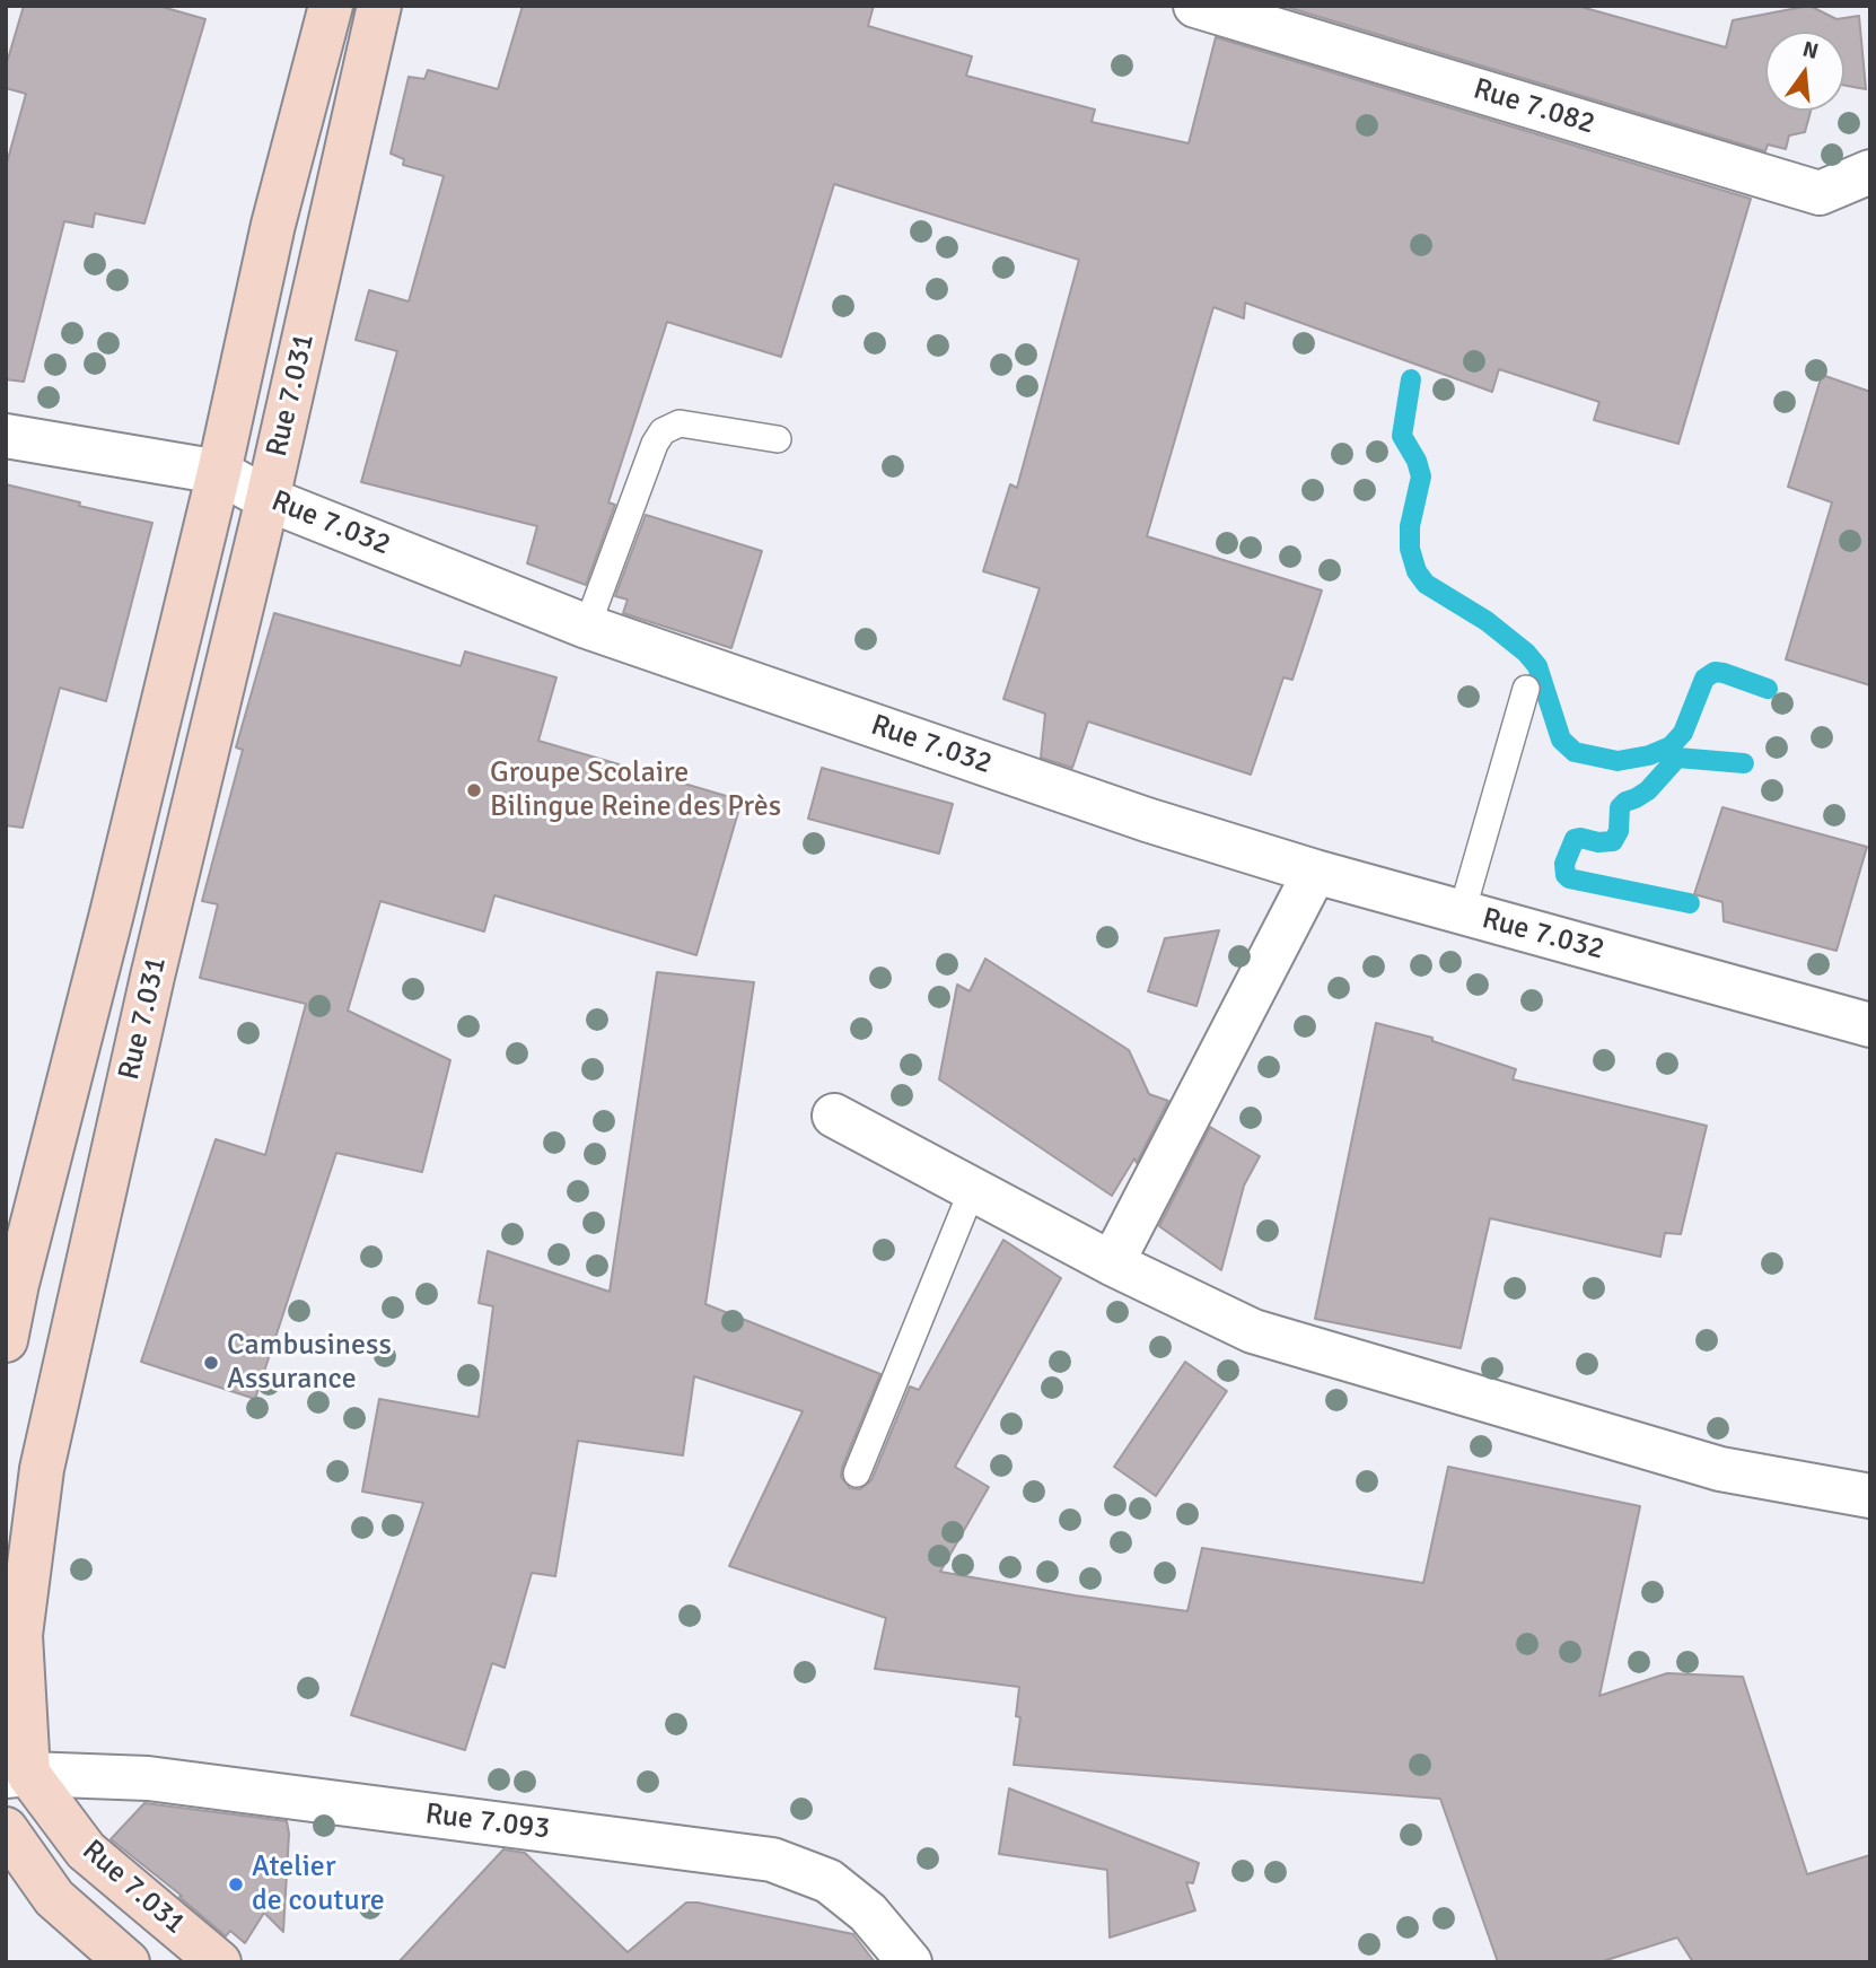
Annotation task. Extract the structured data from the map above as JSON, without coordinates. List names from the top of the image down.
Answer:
{
  "streets": {
    "main road": ["Rue 7.031"],
    "street": ["Rue 7.082", "Rue 7.032", "Rue 7.093"]
  },
  "crossings": [
    ["Rue 7.031", "Rue 7.032"],
    ["Rue 7.031", "Rue 7.093"]
  ],
  "places": ["Groupe Scolaire Bilingue Reine des Près", "Cambusiness Assurance", "Atelier de couture"],
  "north": "top"
}
